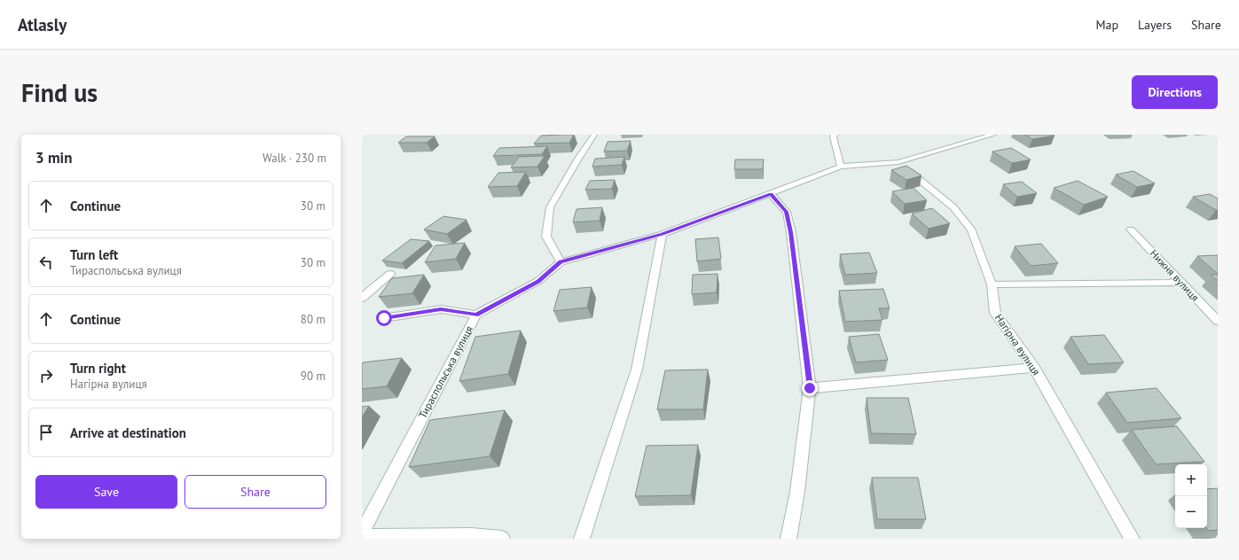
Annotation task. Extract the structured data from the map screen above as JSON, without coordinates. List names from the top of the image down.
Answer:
{
  "streets": {
    "street": ["Нижня вулиця", "Нагірна вулиця", "Тираспольська вулиця"]
  },
  "page": {
    "header": "Atlasly",
    "nav": ["Map", "Layers", "Share"],
    "buttons": [
      "Directions",
      ["Save", "Share"]
    ],
    "title": "Find us",
    "heading": ["3 min", "Walk · 230 m"],
    "list": [
      ["Continue", "30 m"],
      ["Turn left", "Тираспольська вулиця", "30 m"],
      ["Continue", "80 m"],
      ["Turn right", "Нагірна вулиця", "90 m"],
      "Arrive at destination"
    ],
    "map_buttons": ["+", "−"]
  }
}
